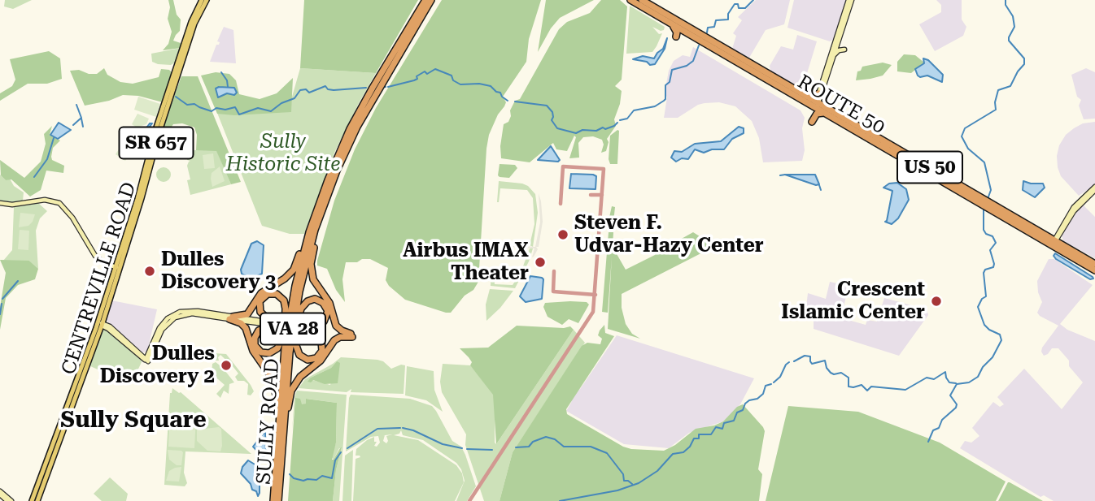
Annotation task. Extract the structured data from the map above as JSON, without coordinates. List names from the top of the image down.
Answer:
{
  "streets": {
    "highway": [
      "ROUTE 50",
      "US 50",
      "VA 28",
      "SULLY ROAD"
    ],
    "main road": ["SR 657", "CENTREVILLE ROAD"]
  },
  "districts": ["Sully Square"],
  "parks": ["Sully Historic Site"],
  "places": [
    "Steven F. Udvar-Hazy Center",
    "Airbus IMAX Theater",
    "Dulles Discovery 3",
    "Crescent Islamic Center",
    "Dulles Discovery 2"
  ]
}
